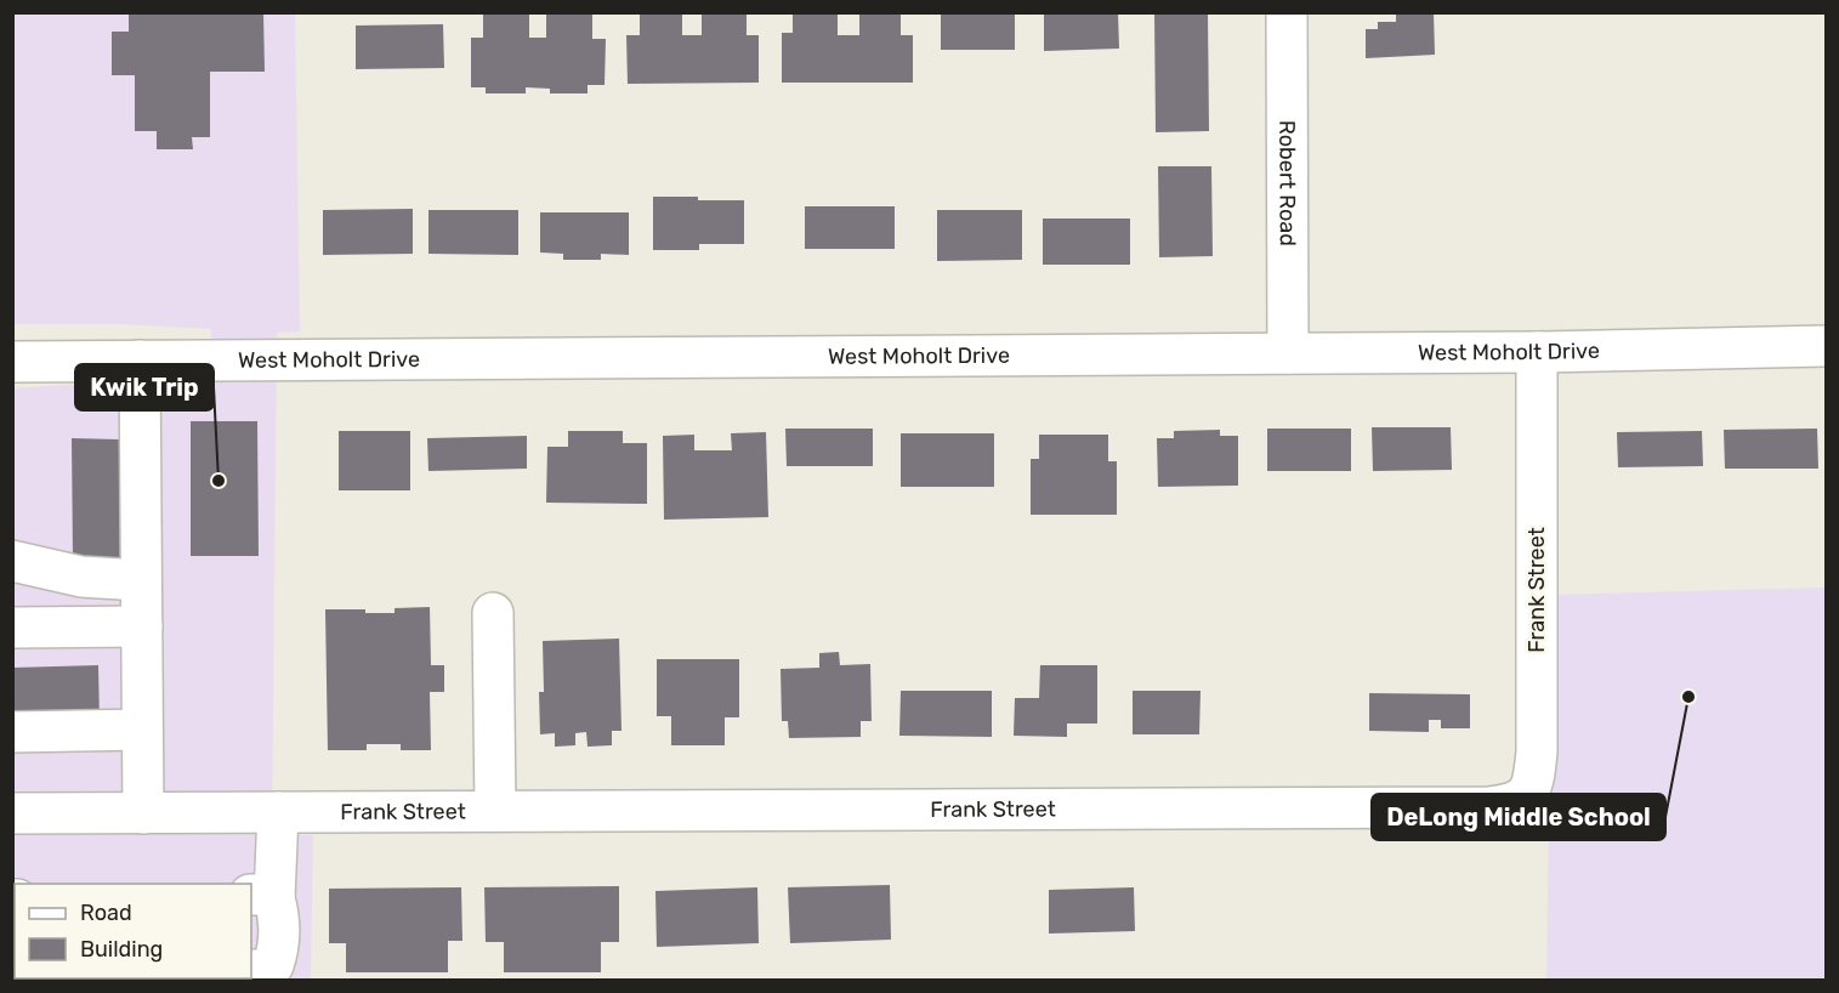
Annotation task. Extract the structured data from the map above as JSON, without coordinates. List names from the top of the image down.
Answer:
{
  "streets": {
    "street": ["Robert Road", "West Moholt Drive", "Frank Street"]
  },
  "crossings": [
    ["Robert Road", "West Moholt Drive"],
    ["West Moholt Drive", "Frank Street"]
  ],
  "places": ["Kwik Trip", "DeLong Middle School"],
  "legend": ["Road", "Building"]
}
